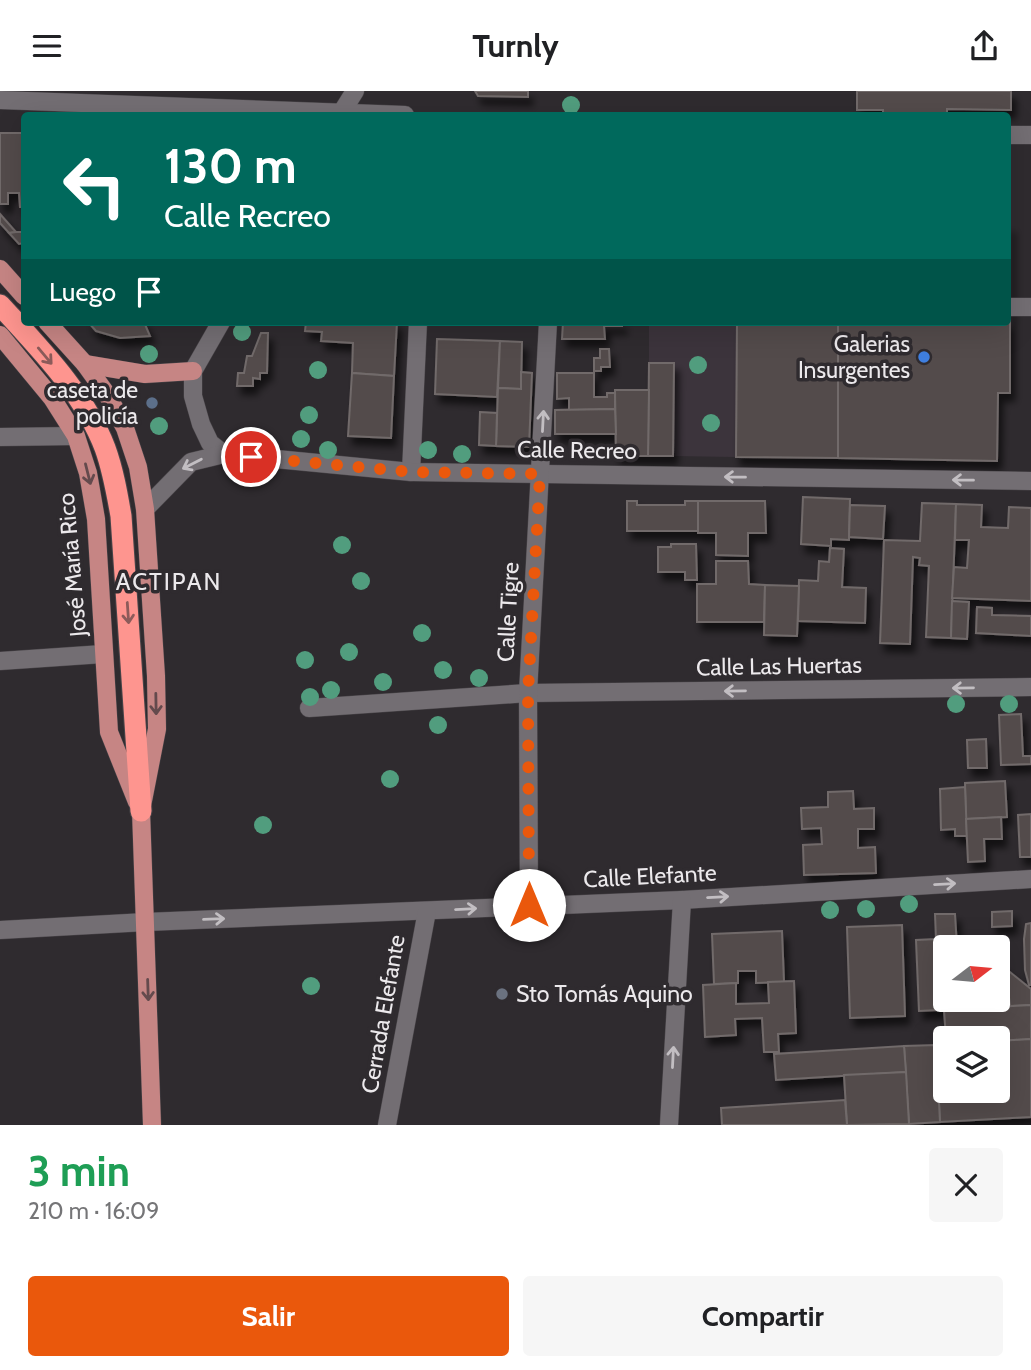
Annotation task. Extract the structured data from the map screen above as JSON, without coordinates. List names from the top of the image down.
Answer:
{
  "streets": {
    "main road": ["José María Rico"],
    "street": [
      "Calle Recreo",
      "Calle Tigre",
      "Calle Las Huertas",
      "Calle Elefante",
      "Cerrada Elefante"
    ]
  },
  "crossings": [
    ["Calle Recreo", "José María Rico"],
    ["Calle Recreo", "Calle Tigre"],
    ["José María Rico", "Calle Elefante"],
    ["Calle Tigre", "Calle Las Huertas"],
    ["Calle Tigre", "Calle Elefante"],
    ["Calle Elefante", "Cerrada Elefante"]
  ],
  "one_way": ["Calle Recreo", "Calle Las Huertas", "Calle Elefante"],
  "districts": ["ACTIPAN"],
  "places": ["Galerias Insurgentes", "caseta de policía", "Sto Tomás Aquino"],
  "north": "right",
  "page": {
    "header": "Turnly",
    "turn": ["130 m", "Calle Recreo"],
    "then": "Luego",
    "heading": ["3 min", "210 m · 16:09"],
    "buttons": ["Salir", "Compartir"]
  }
}
